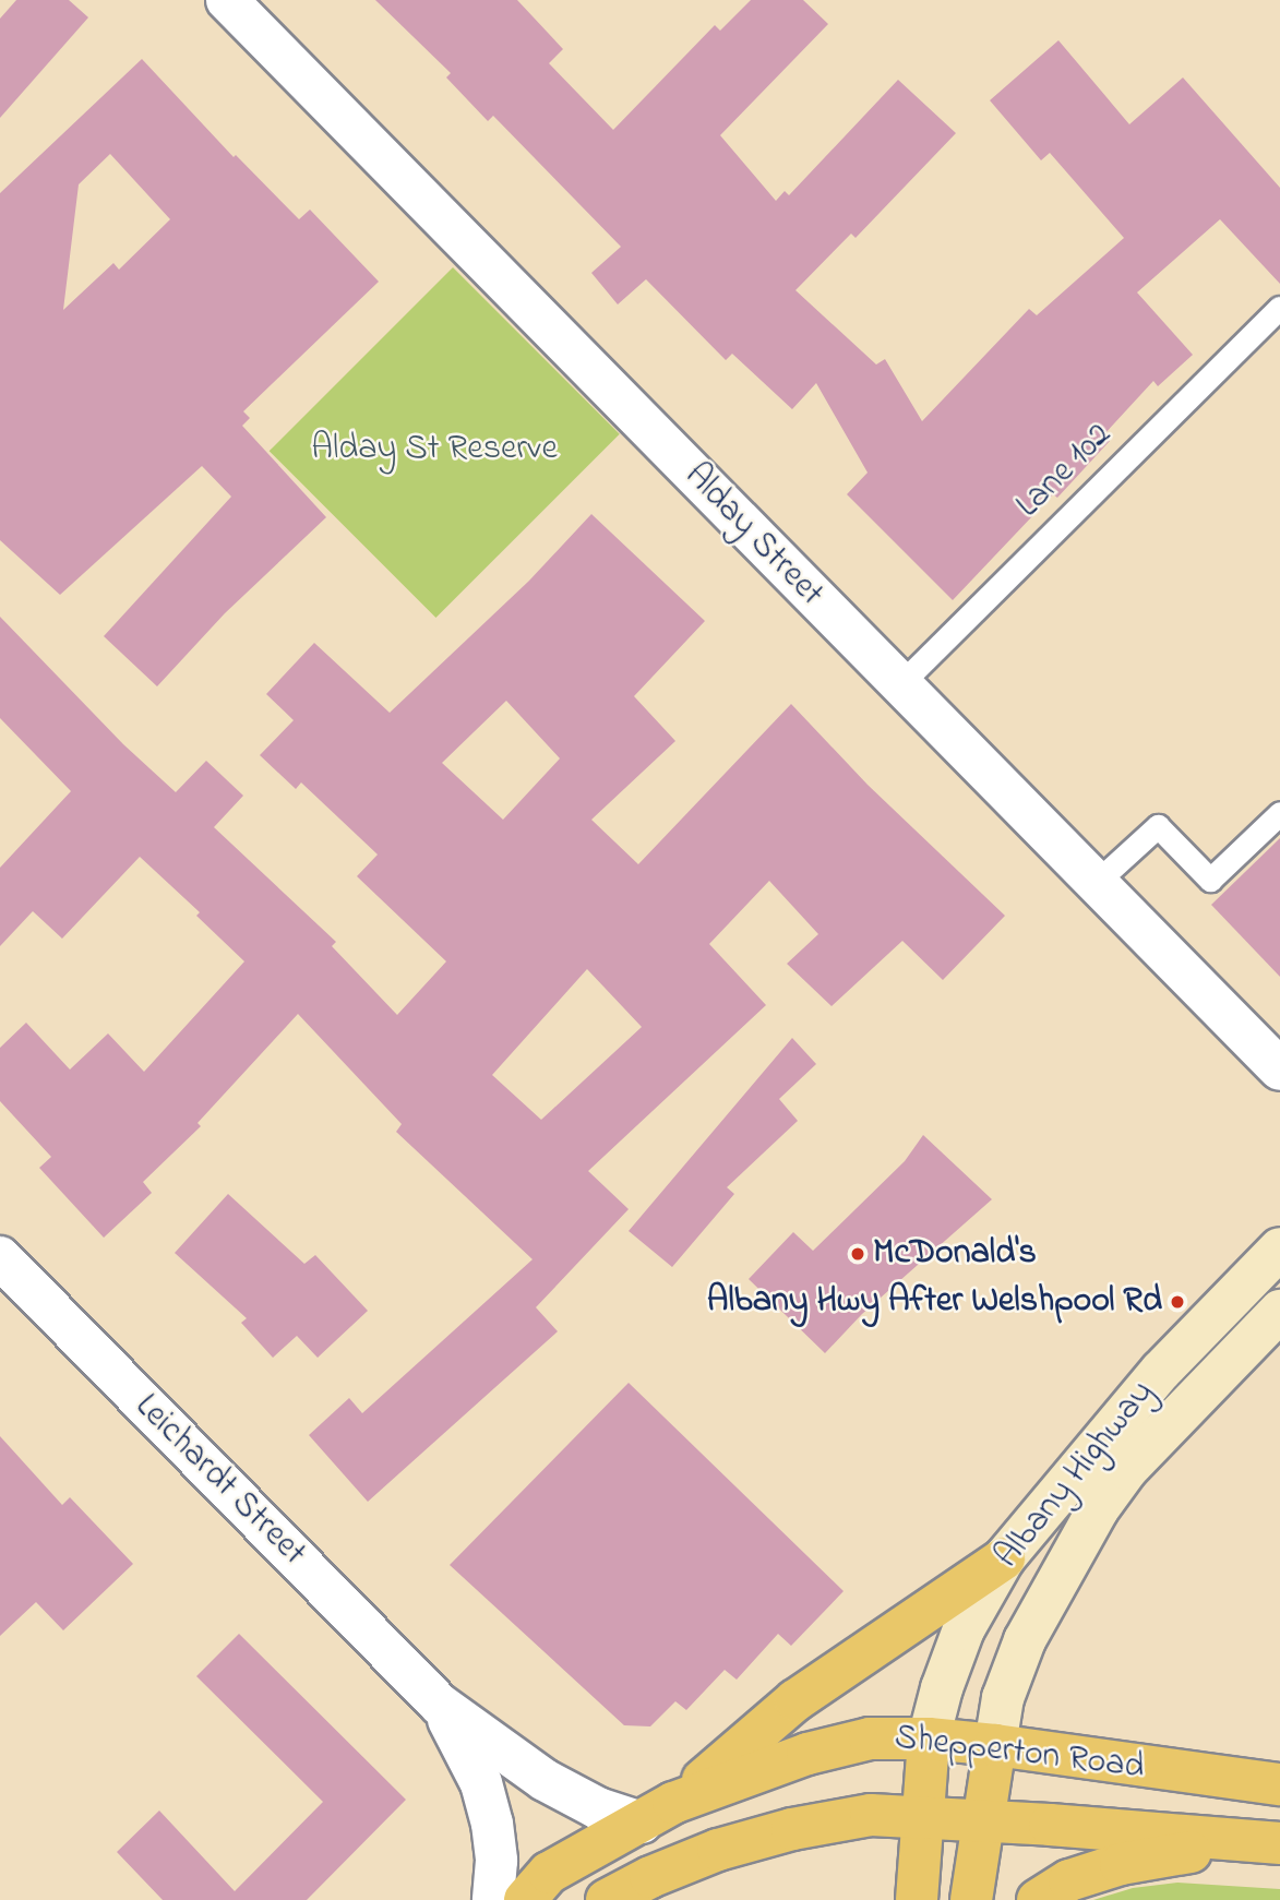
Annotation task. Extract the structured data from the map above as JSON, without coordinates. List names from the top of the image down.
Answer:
{
  "streets": {
    "main road": ["Albany Highway", "Shepperton Road"],
    "street": ["Alday Street", "Leichardt Street"],
    "lane": ["Lane 102"]
  },
  "crossings": [
    ["Lane 102", "Alday Street"],
    ["Albany Highway", "Shepperton Road"],
    ["Leichardt Street", "Shepperton Road"]
  ],
  "parks": ["Alday St Reserve"],
  "places": ["McDonald's", "Albany Hwy After Welshpool Rd"]
}
